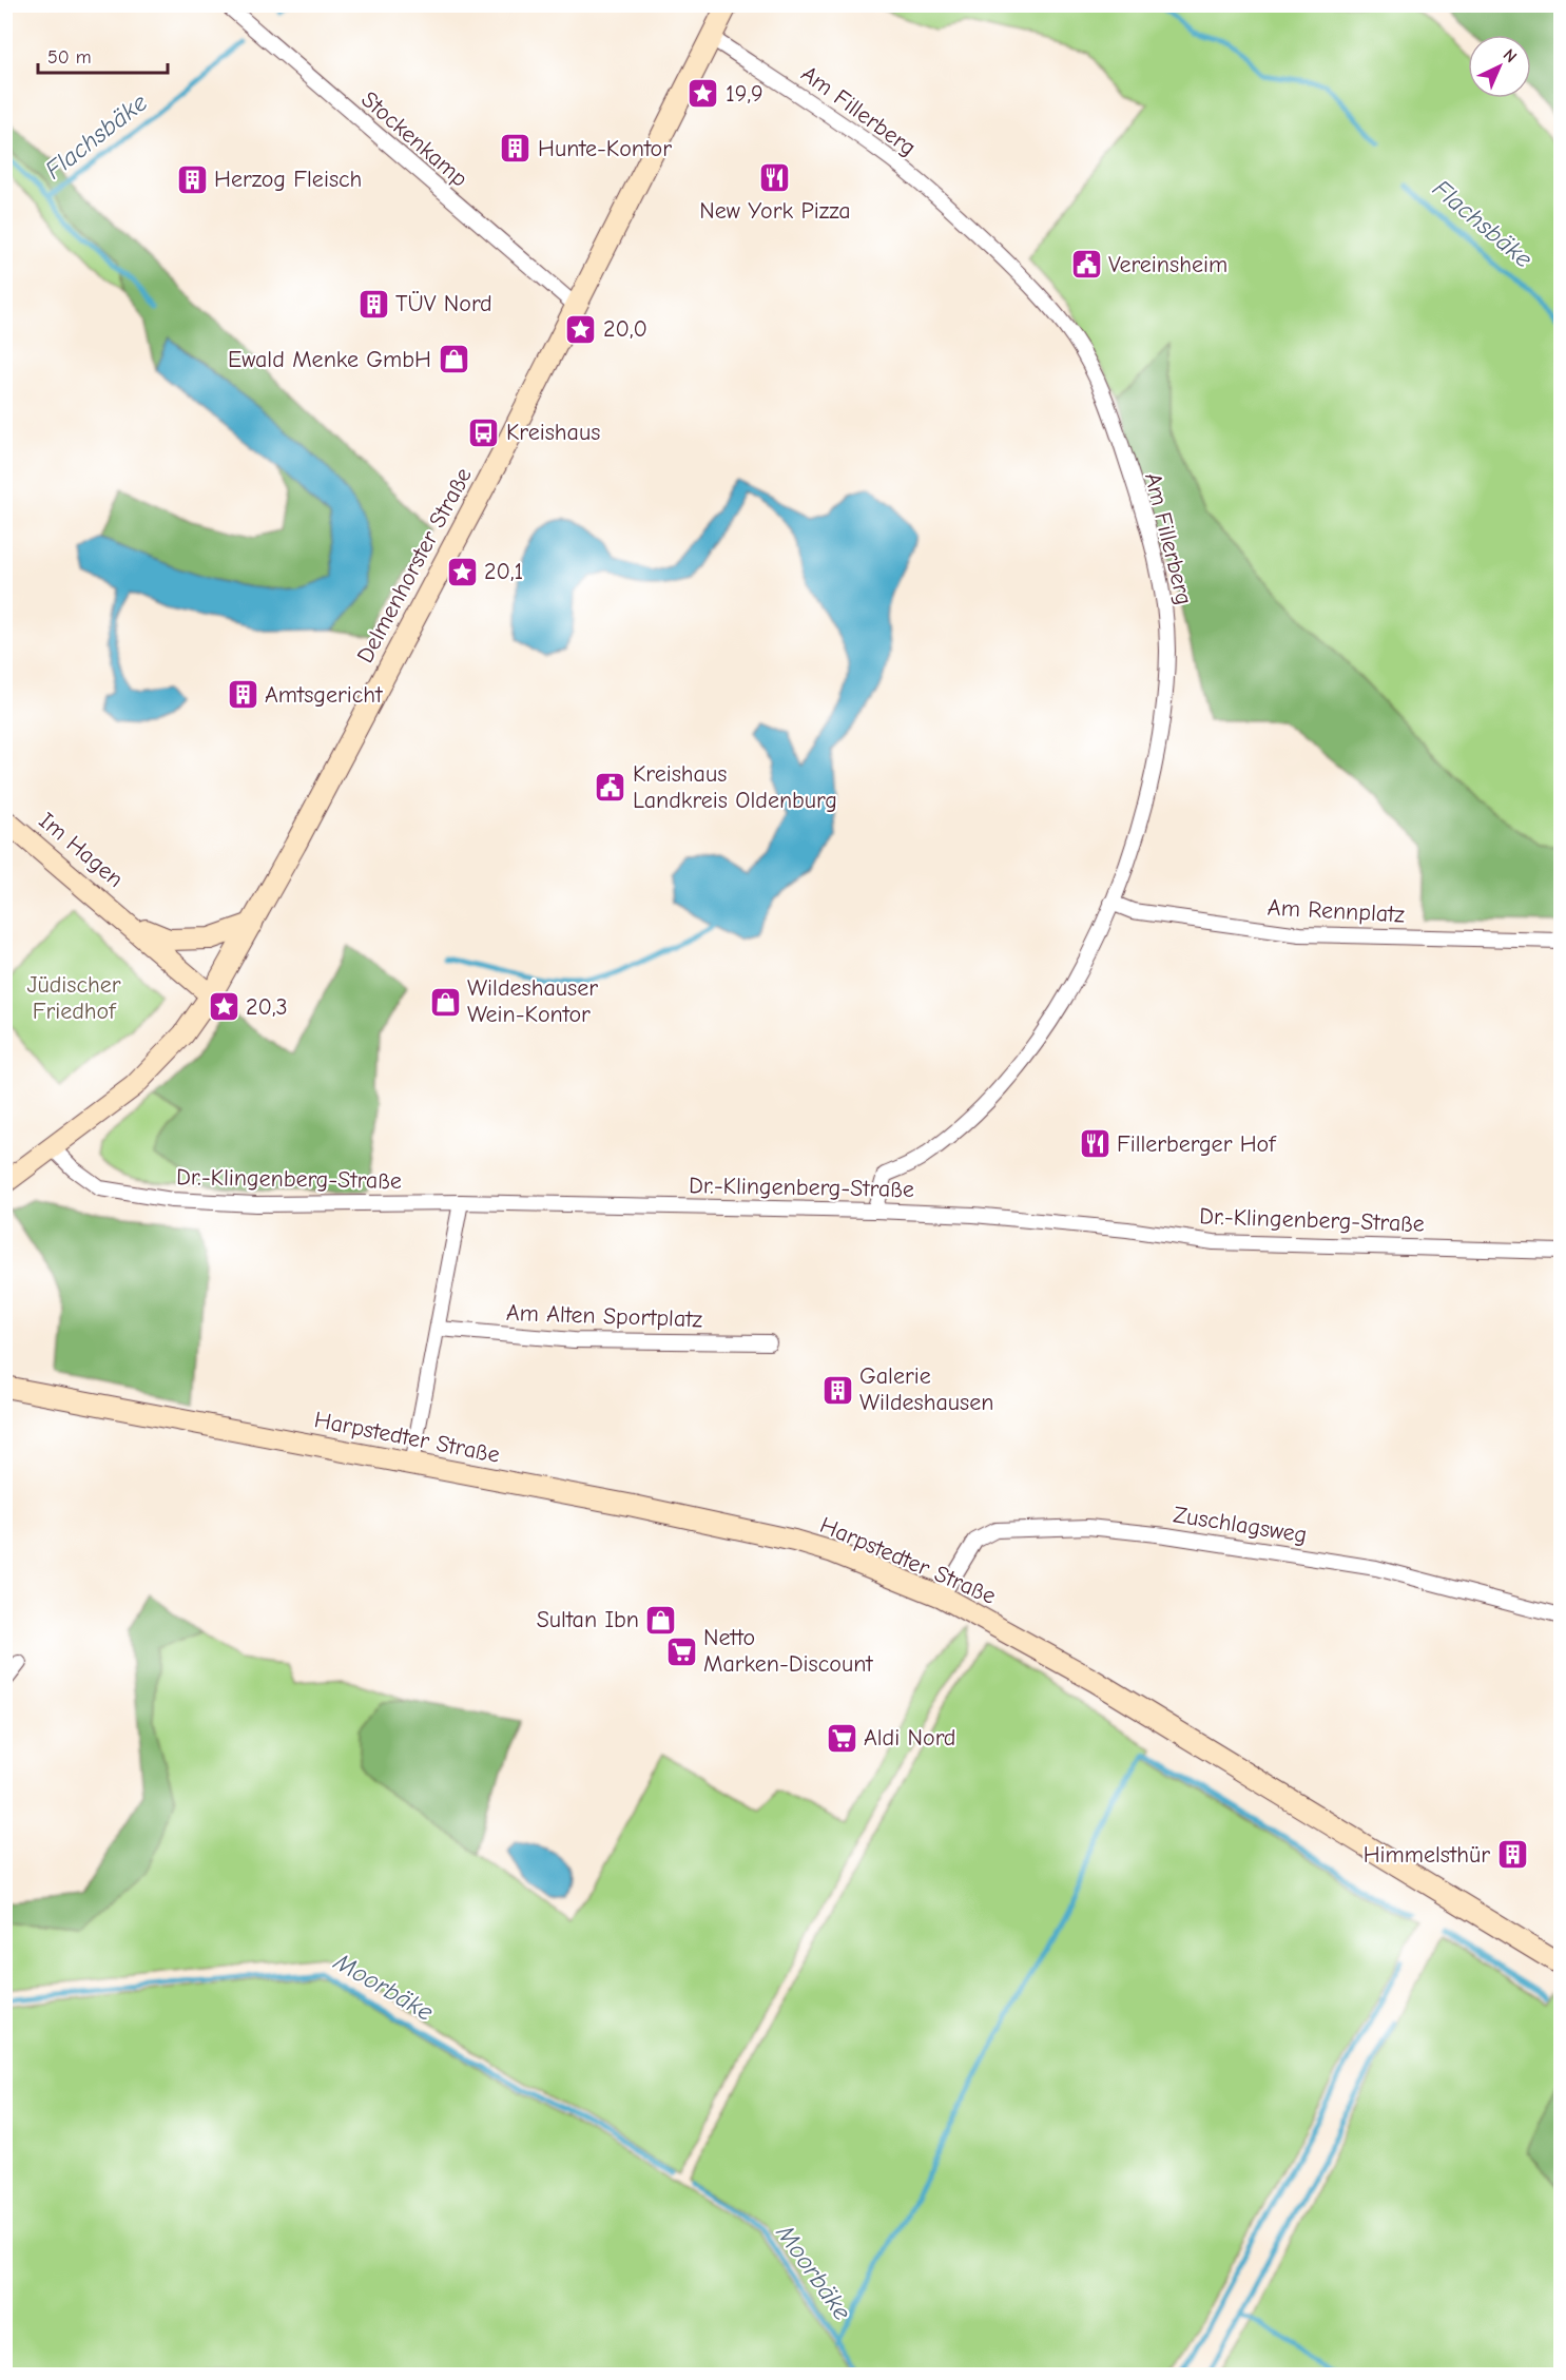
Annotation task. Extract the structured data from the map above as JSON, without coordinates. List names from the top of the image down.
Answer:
{
  "streets": {
    "main road": ["Delmenhorster Straße", "Im Hagen", "Harpstedter Straße"],
    "street": [
      "Am Fillerberg",
      "Stockenkamp",
      "Am Rennplatz",
      "Dr.-Klingenberg-Straße",
      "Am Alten Sportplatz",
      "Zuschlagsweg"
    ]
  },
  "crossings": [
    ["Am Fillerberg", "Delmenhorster Straße"],
    ["Am Fillerberg", "Am Rennplatz"],
    ["Am Fillerberg", "Dr.-Klingenberg-Straße"],
    ["Stockenkamp", "Delmenhorster Straße"],
    ["Delmenhorster Straße", "Im Hagen"],
    ["Delmenhorster Straße", "Dr.-Klingenberg-Straße"],
    ["Harpstedter Straße", "Zuschlagsweg"]
  ],
  "water": ["Flachsbäke", "Moorbäke"],
  "parks": ["Jüdischer Friedhof"],
  "places": {
    "place": [
      "19,9",
      "20,0",
      "20,1",
      "20,3"
    ],
    "building": [
      "Hunte-Kontor",
      "Herzog Fleisch",
      "TÜV Nord",
      "Amtsgericht",
      "Galerie Wildeshausen",
      "Himmelsthür"
    ],
    "restaurant": ["New York Pizza", "Fillerberger Hof"],
    "public building": ["Vereinsheim", "Kreishaus Landkreis Oldenburg"],
    "shop": ["Ewald Menke GmbH", "Wildeshauser Wein-Kontor", "Sultan Ibn"],
    "bus stop": ["Kreishaus"],
    "supermarket": ["Netto Marken-Discount", "Aldi Nord"]
  },
  "scale_bar": "50 m",
  "north": "top right"
}
